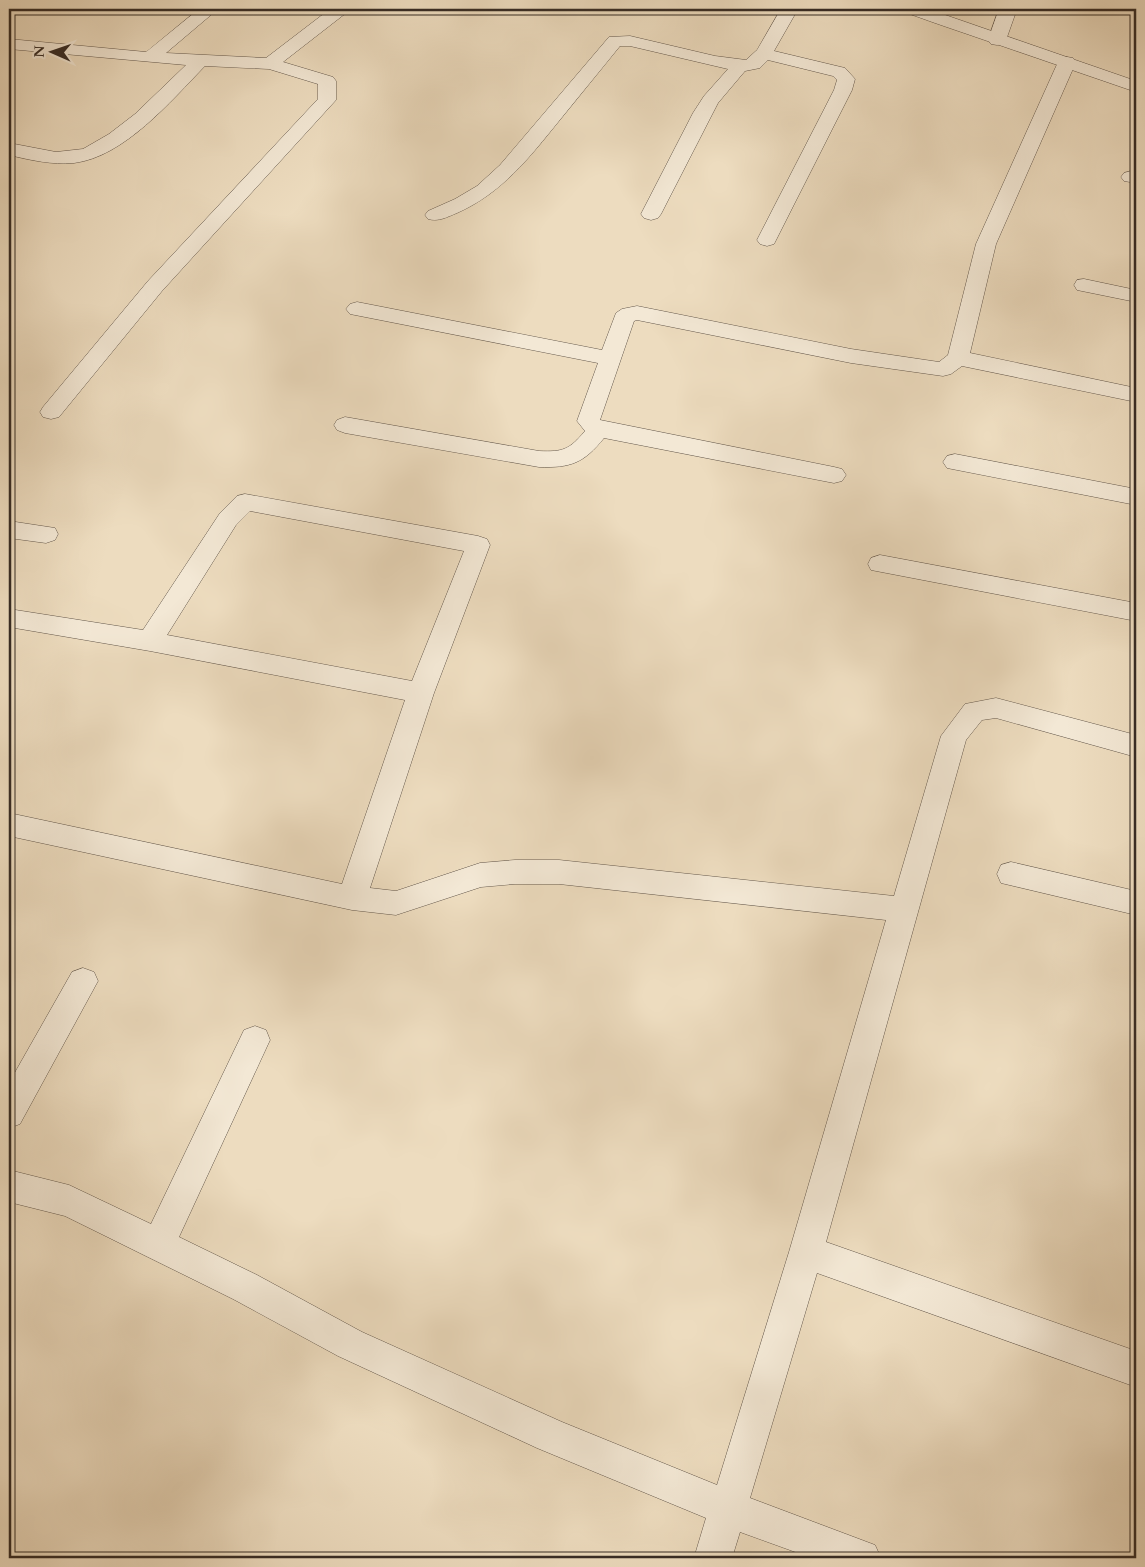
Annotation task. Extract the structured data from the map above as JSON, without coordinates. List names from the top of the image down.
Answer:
{
  "north": "left"
}
